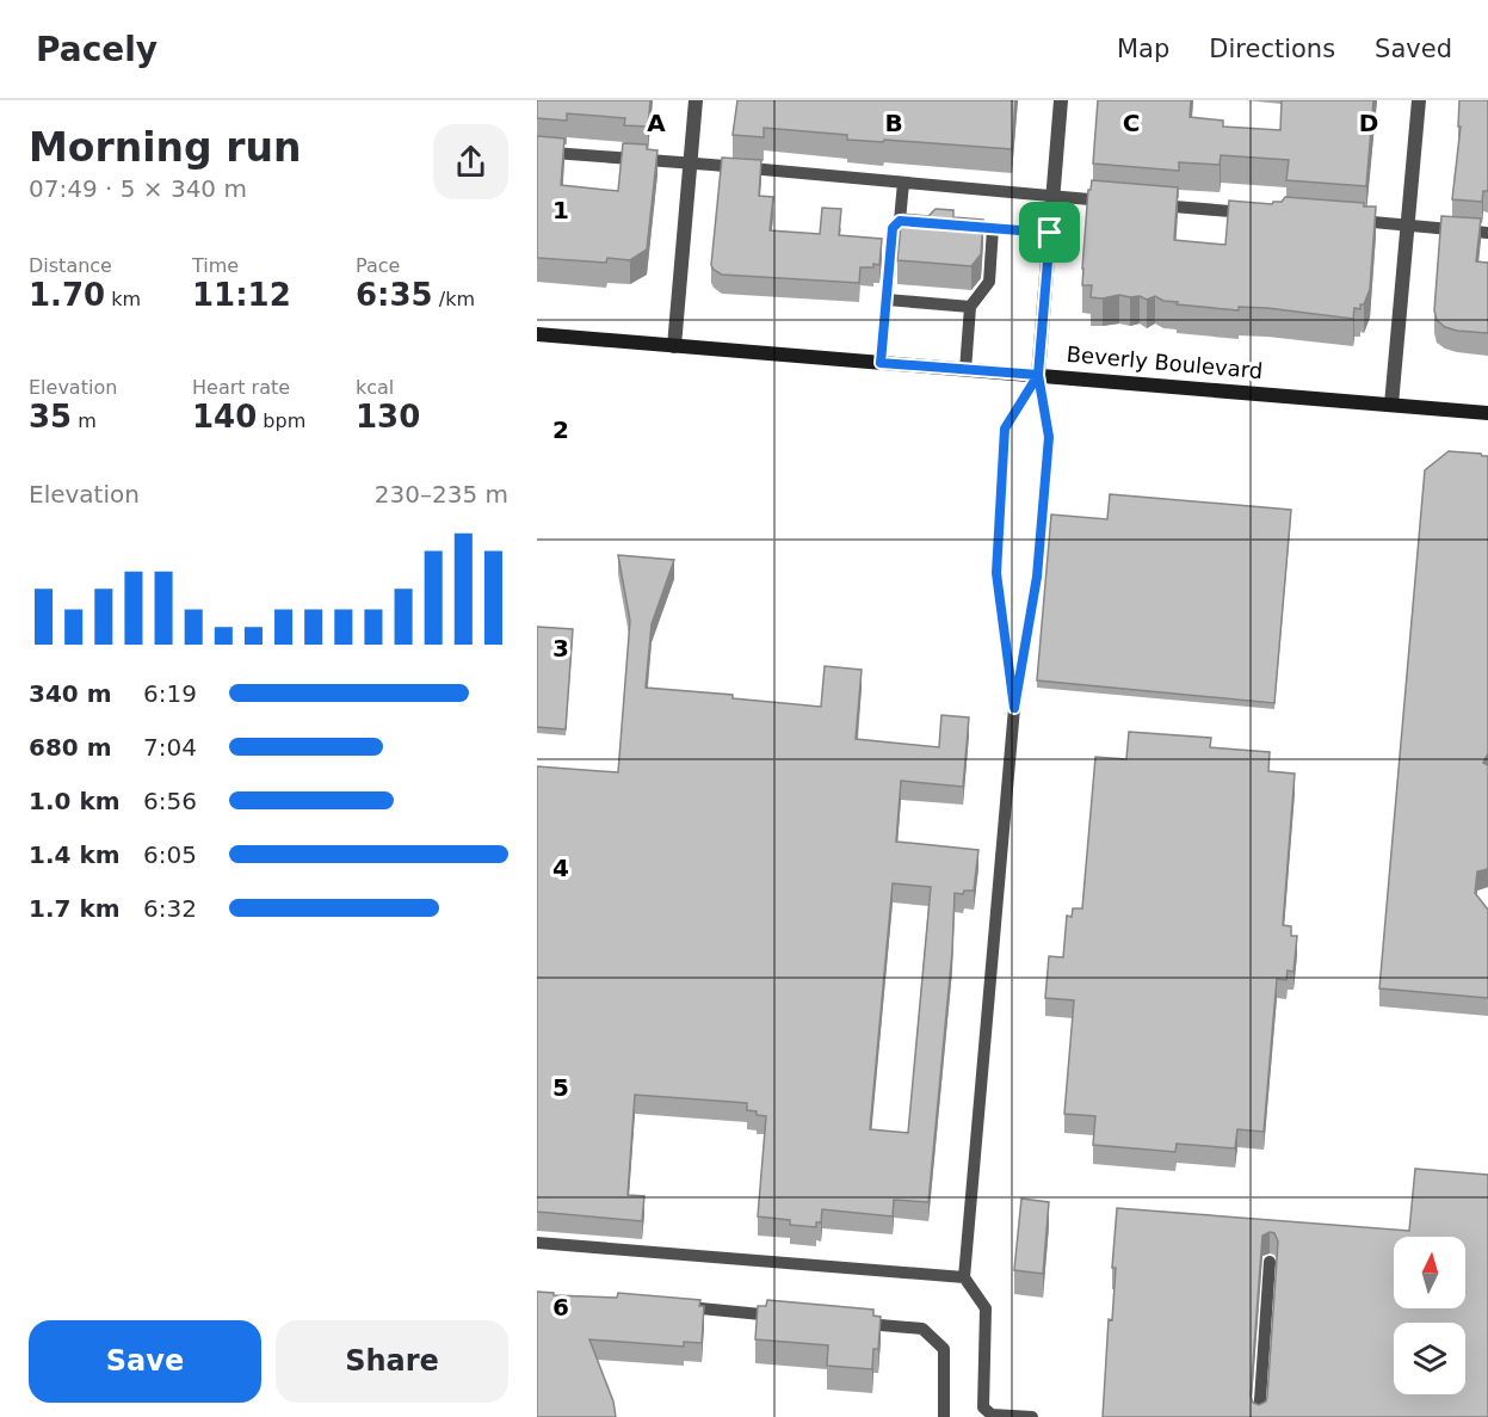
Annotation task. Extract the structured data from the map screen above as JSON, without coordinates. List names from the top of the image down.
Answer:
{
  "streets": {
    "main road": ["Beverly Boulevard"]
  },
  "north": "top",
  "page": {
    "header": "Pacely",
    "nav": ["Map", "Directions", "Saved"],
    "heading": ["Morning run", "07:49 · 5 × 340 m"],
    "stats": [
      ["Distance", "1.70 km"],
      ["Time", "11:12"],
      ["Pace", "6:35 /km"],
      ["Elevation", "35 m"],
      ["Heart rate", "140 bpm"],
      ["kcal", "130"]
    ],
    "chart": ["Elevation", "230–235 m"],
    "list": [
      {
        "name": "340 m",
        "note": "6:19"
      },
      {
        "name": "680 m",
        "note": "7:04"
      },
      {
        "name": "1.0 km",
        "note": "6:56"
      },
      {
        "name": "1.4 km",
        "note": "6:05"
      },
      {
        "name": "1.7 km",
        "note": "6:32"
      }
    ],
    "buttons": ["Save", "Share"]
  },
  "grid": {
    "columns": [
      "A",
      "B",
      "C",
      "D"
    ],
    "rows": [
      "1",
      "2",
      "3",
      "4",
      "5",
      "6"
    ]
  }
}
